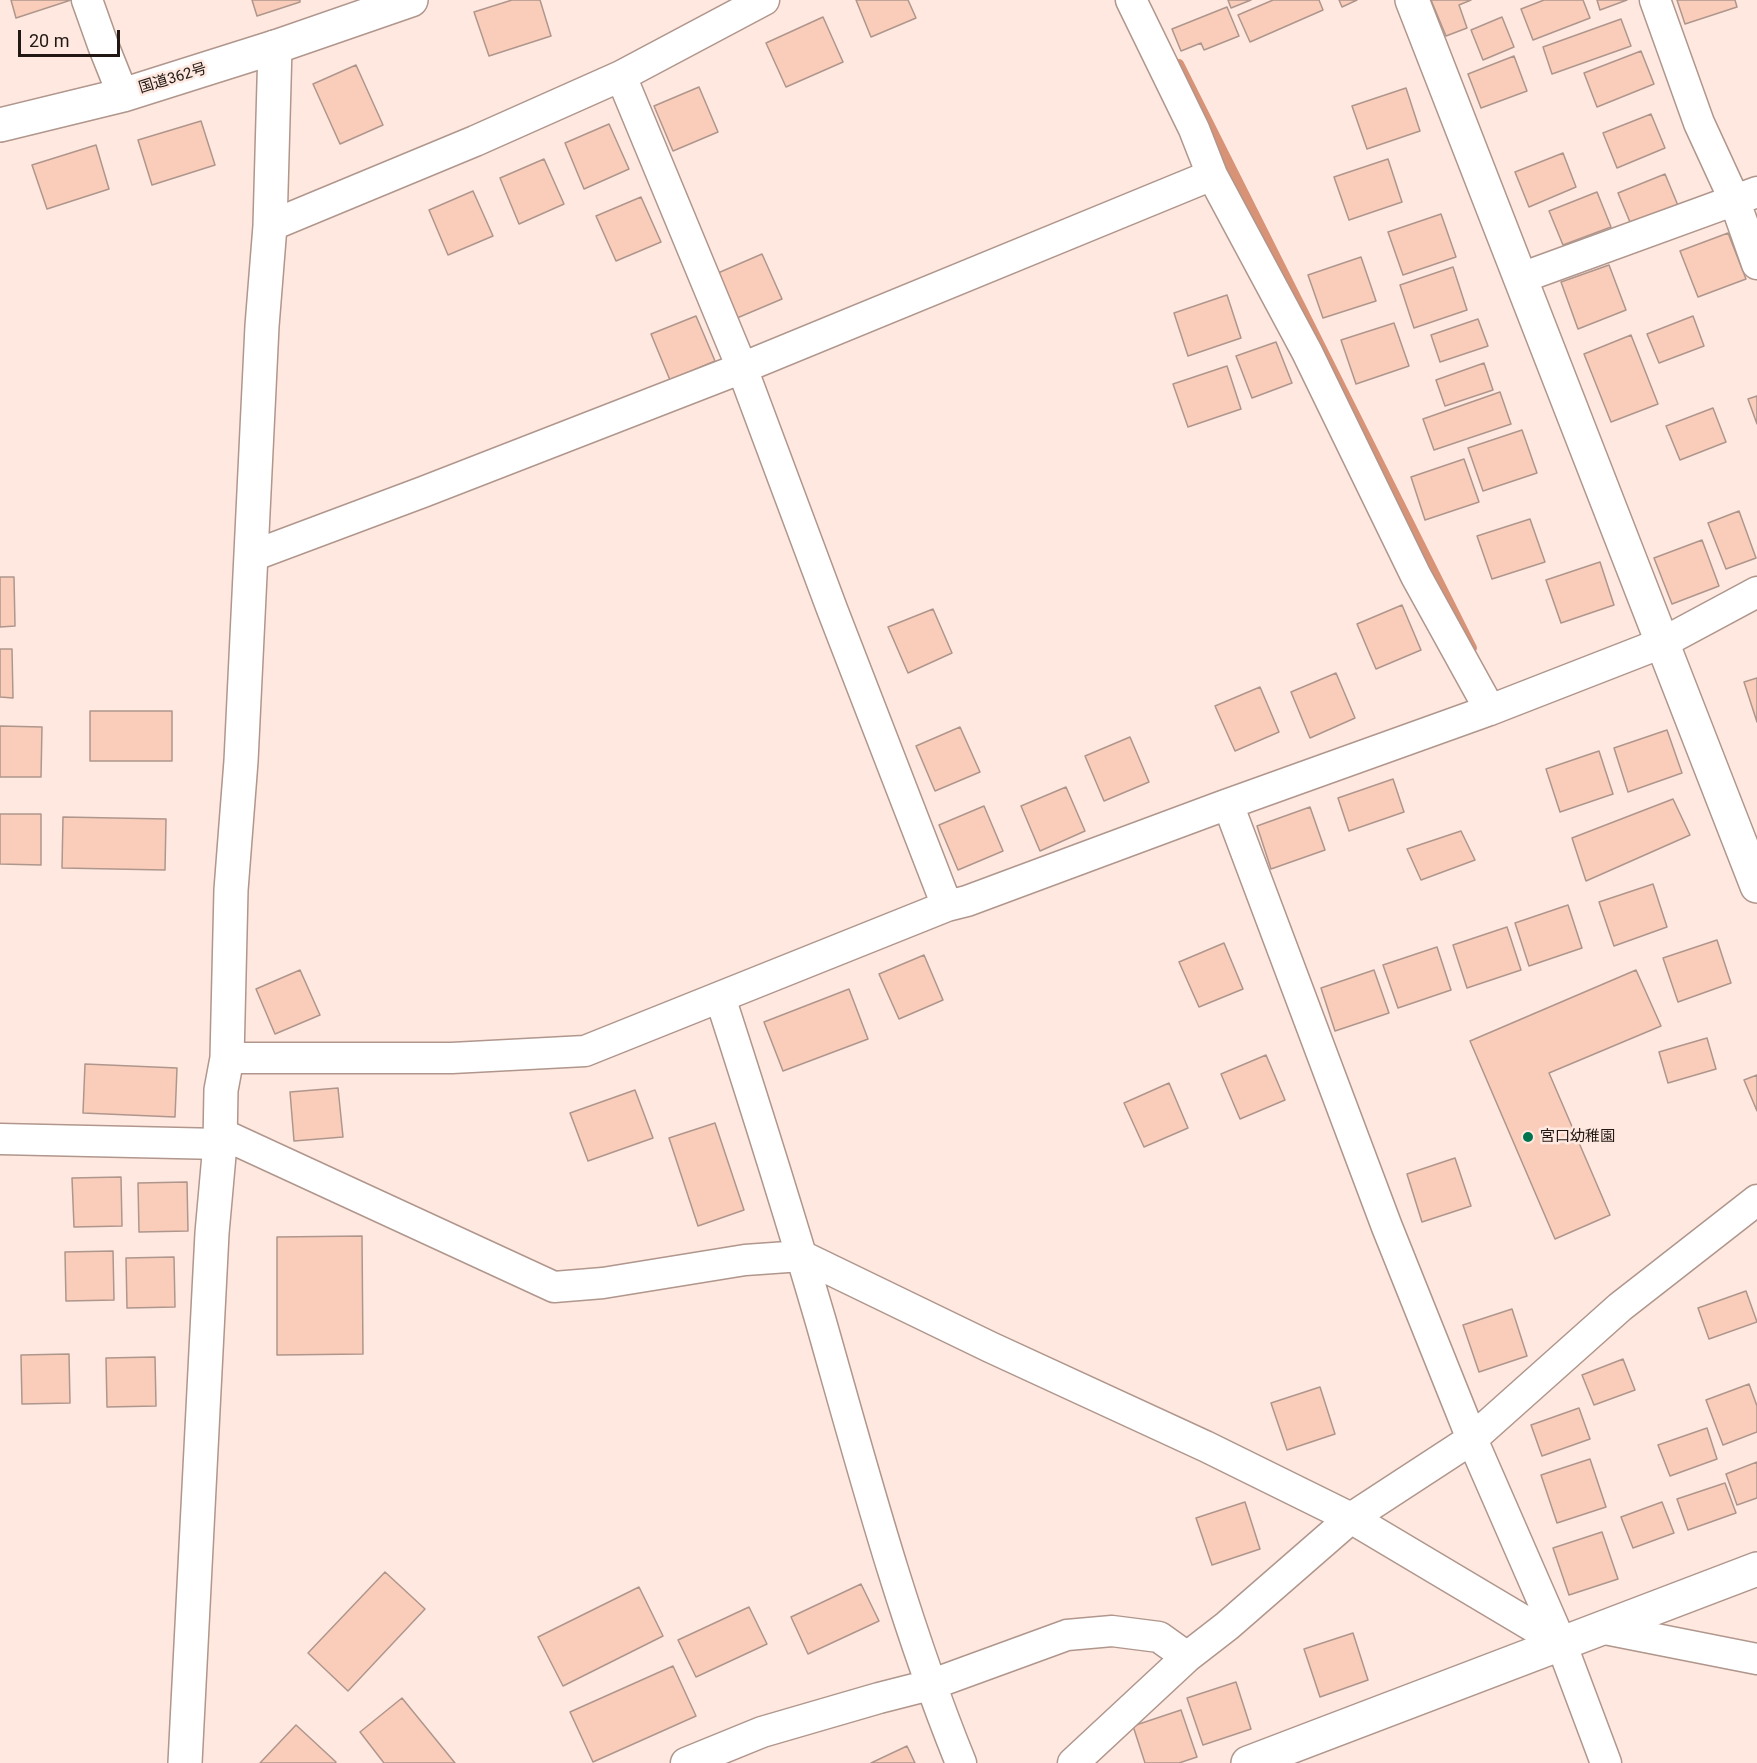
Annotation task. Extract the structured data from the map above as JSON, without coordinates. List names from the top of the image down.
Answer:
{
  "streets": {
    "main road": ["国道362号"]
  },
  "places": ["宮口幼稚園"],
  "scale_bar": "20 m"
}
